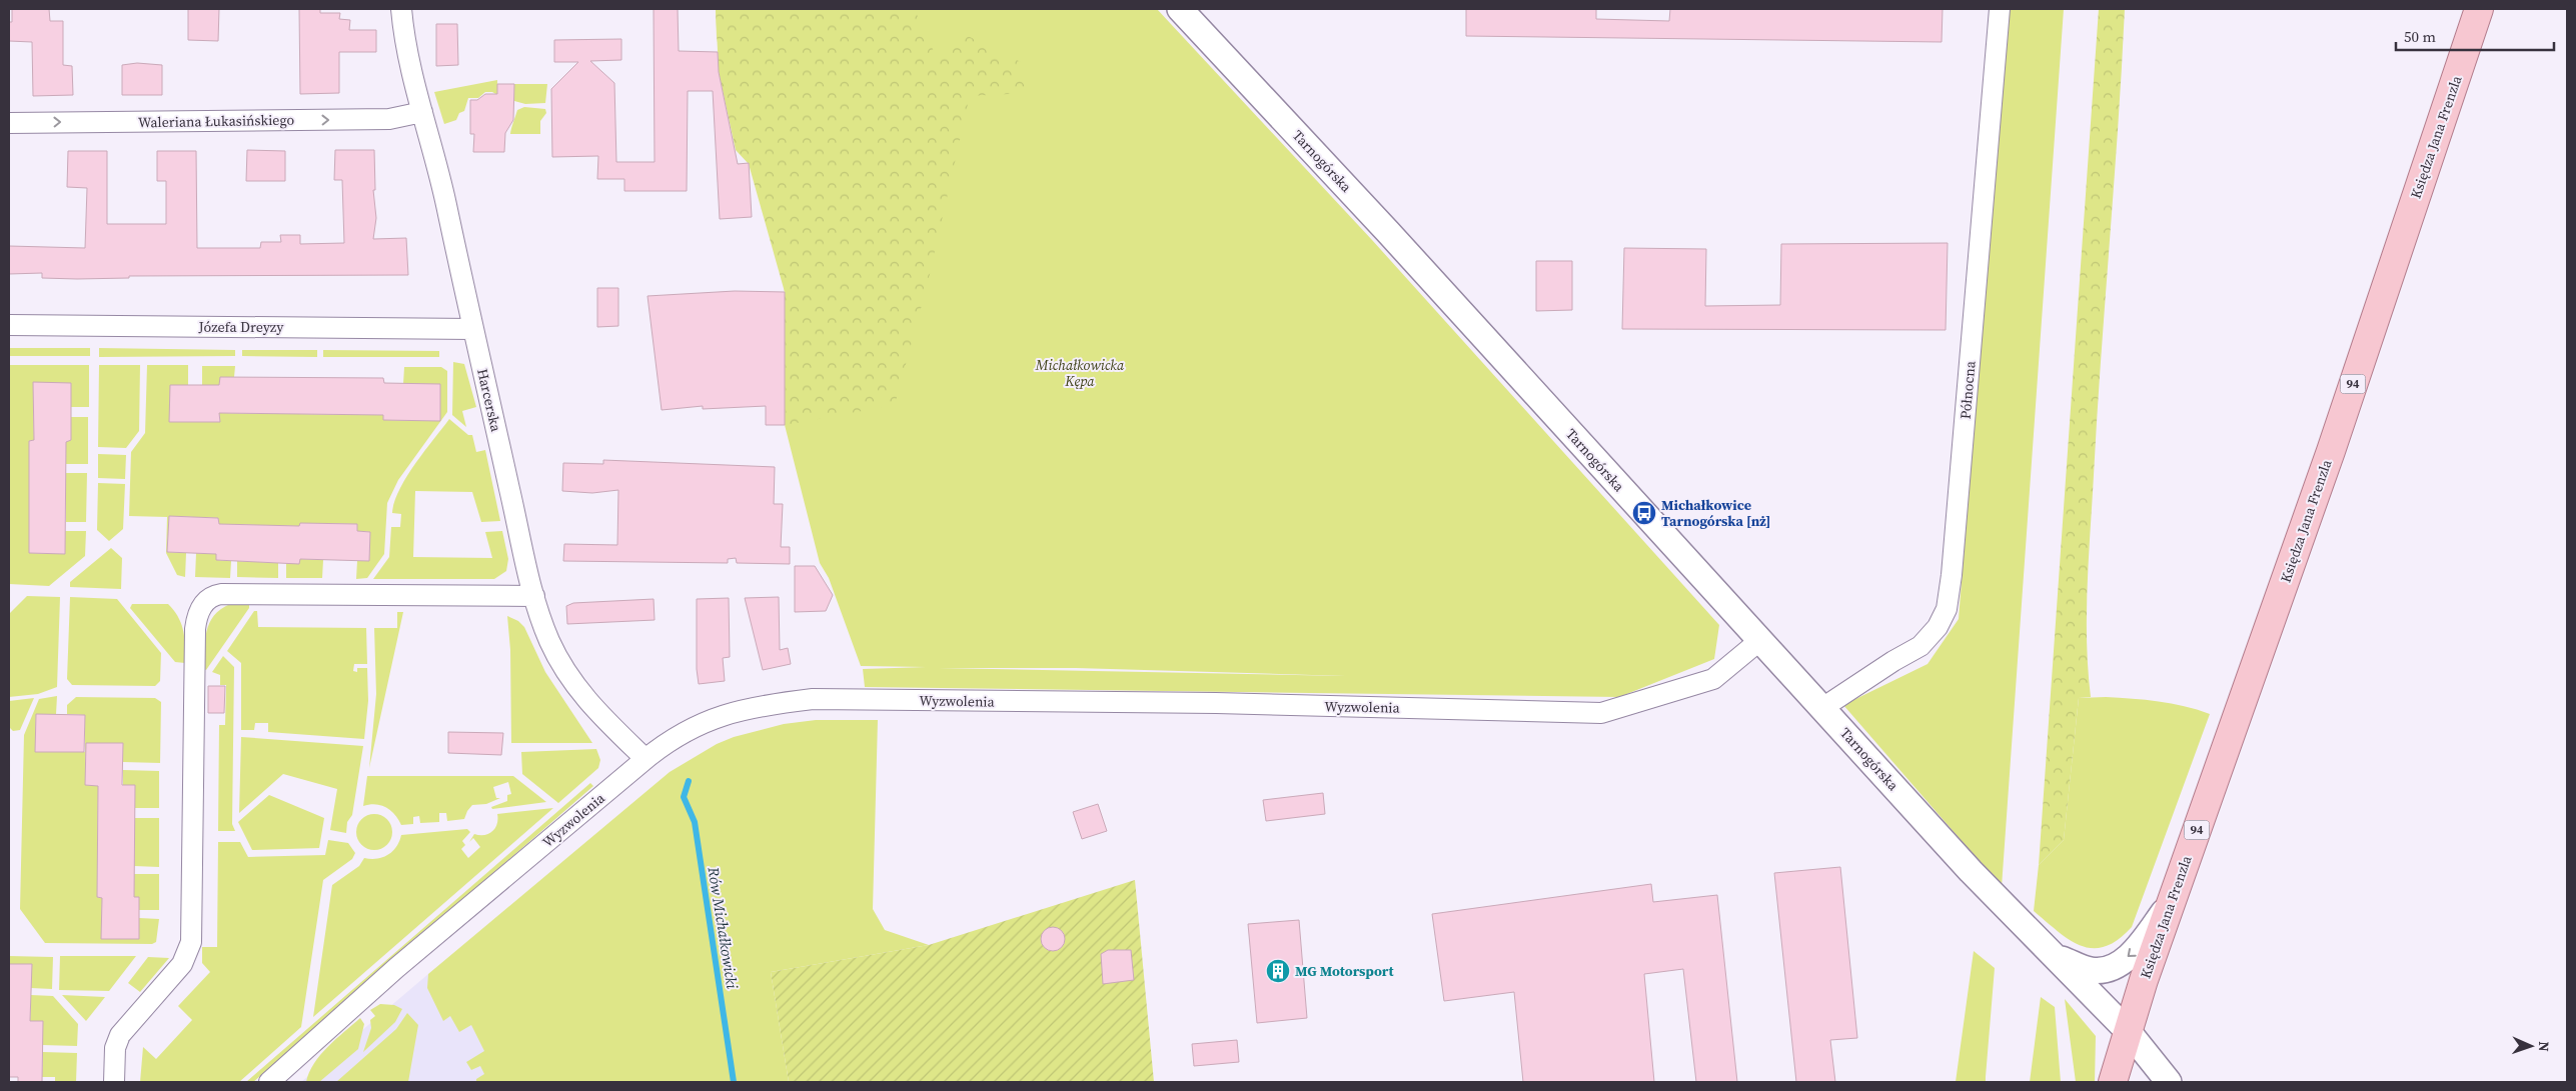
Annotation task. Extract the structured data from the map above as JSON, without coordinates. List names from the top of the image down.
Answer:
{
  "streets": {
    "main road": ["Księdza Jana Frenzla", "94"],
    "street": [
      "Waleriana Łukasińskiego",
      "Tarnogórska",
      "Józefa Dreyzy",
      "Północna",
      "Harcerska",
      "Wyzwolenia"
    ]
  },
  "crossings": [
    ["Waleriana Łukasińskiego", "Harcerska"],
    ["Księdza Jana Frenzla", "Tarnogórska"],
    ["Księdza Jana Frenzla", "94"],
    ["Tarnogórska", "94"],
    ["Tarnogórska", "Północna"],
    ["Tarnogórska", "Wyzwolenia"],
    ["Józefa Dreyzy", "Harcerska"],
    ["Harcerska", "Wyzwolenia"]
  ],
  "one_way": ["Waleriana Łukasińskiego"],
  "water": ["Rów Michałkowicki"],
  "parks": ["Michałkowicka Kępa"],
  "places": {
    "bus stop": ["Michałkowice Tarnogórska [nż]"],
    "building": ["MG Motorsport"]
  },
  "scale_bar": "50 m",
  "north": "right"
}
